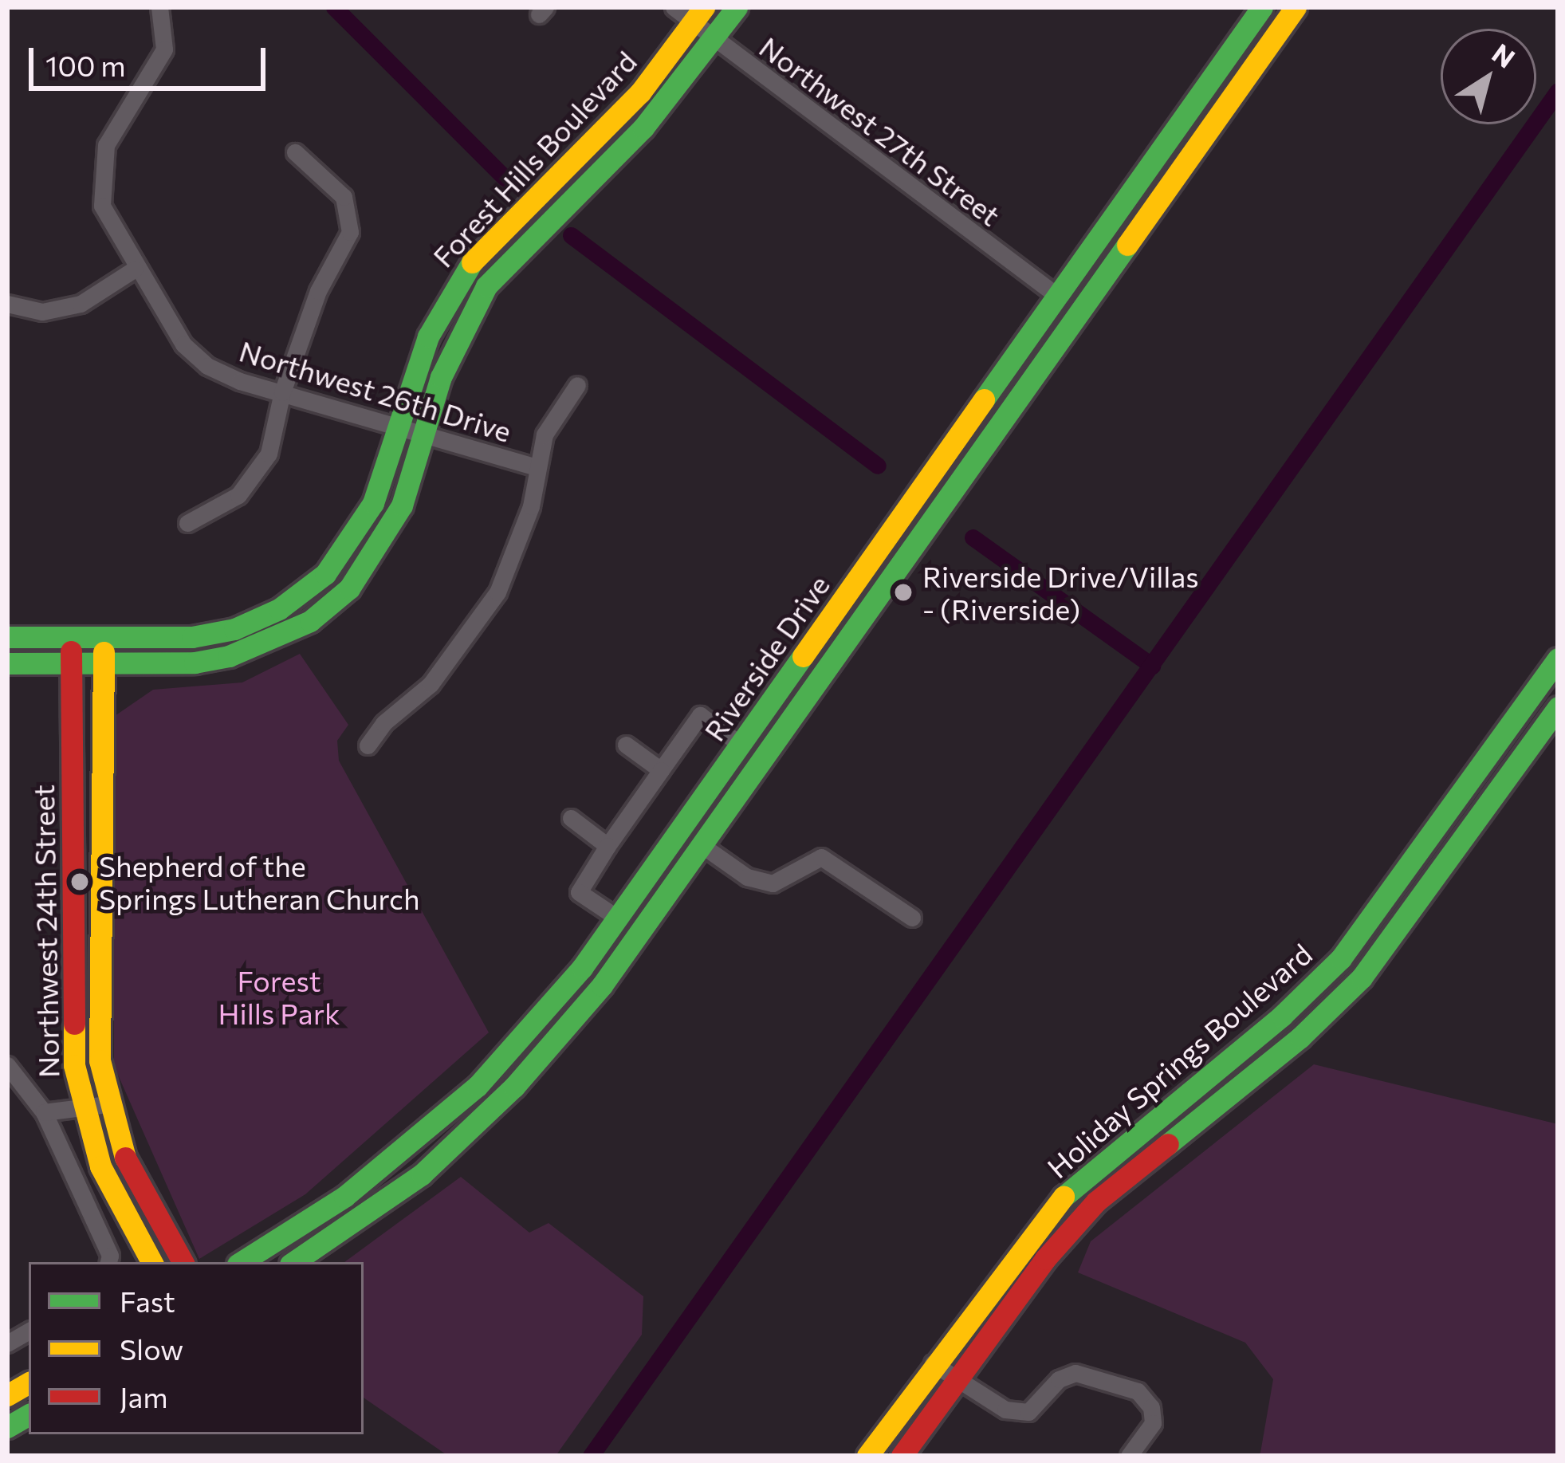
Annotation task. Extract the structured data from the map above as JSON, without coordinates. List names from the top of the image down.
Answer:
{
  "streets": {
    "street": [
      "Northwest 27th Street",
      "Forest Hills Boulevard",
      "Northwest 26th Drive",
      "Riverside Drive",
      "Northwest 24th Street",
      "Holiday Springs Boulevard"
    ]
  },
  "crossings": [
    ["Northwest 27th Street", "Forest Hills Boulevard"],
    ["Northwest 27th Street", "Riverside Drive"],
    ["Forest Hills Boulevard", "Northwest 26th Drive"],
    ["Forest Hills Boulevard", "Northwest 24th Street"]
  ],
  "parks": ["Forest Hills Park"],
  "places": ["Riverside Drive/Villas - (Riverside)", "Shepherd of the Springs Lutheran Church"],
  "legend": ["Fast", "Slow", "Jam"],
  "scale_bar": "100 m",
  "north": "top right"
}
